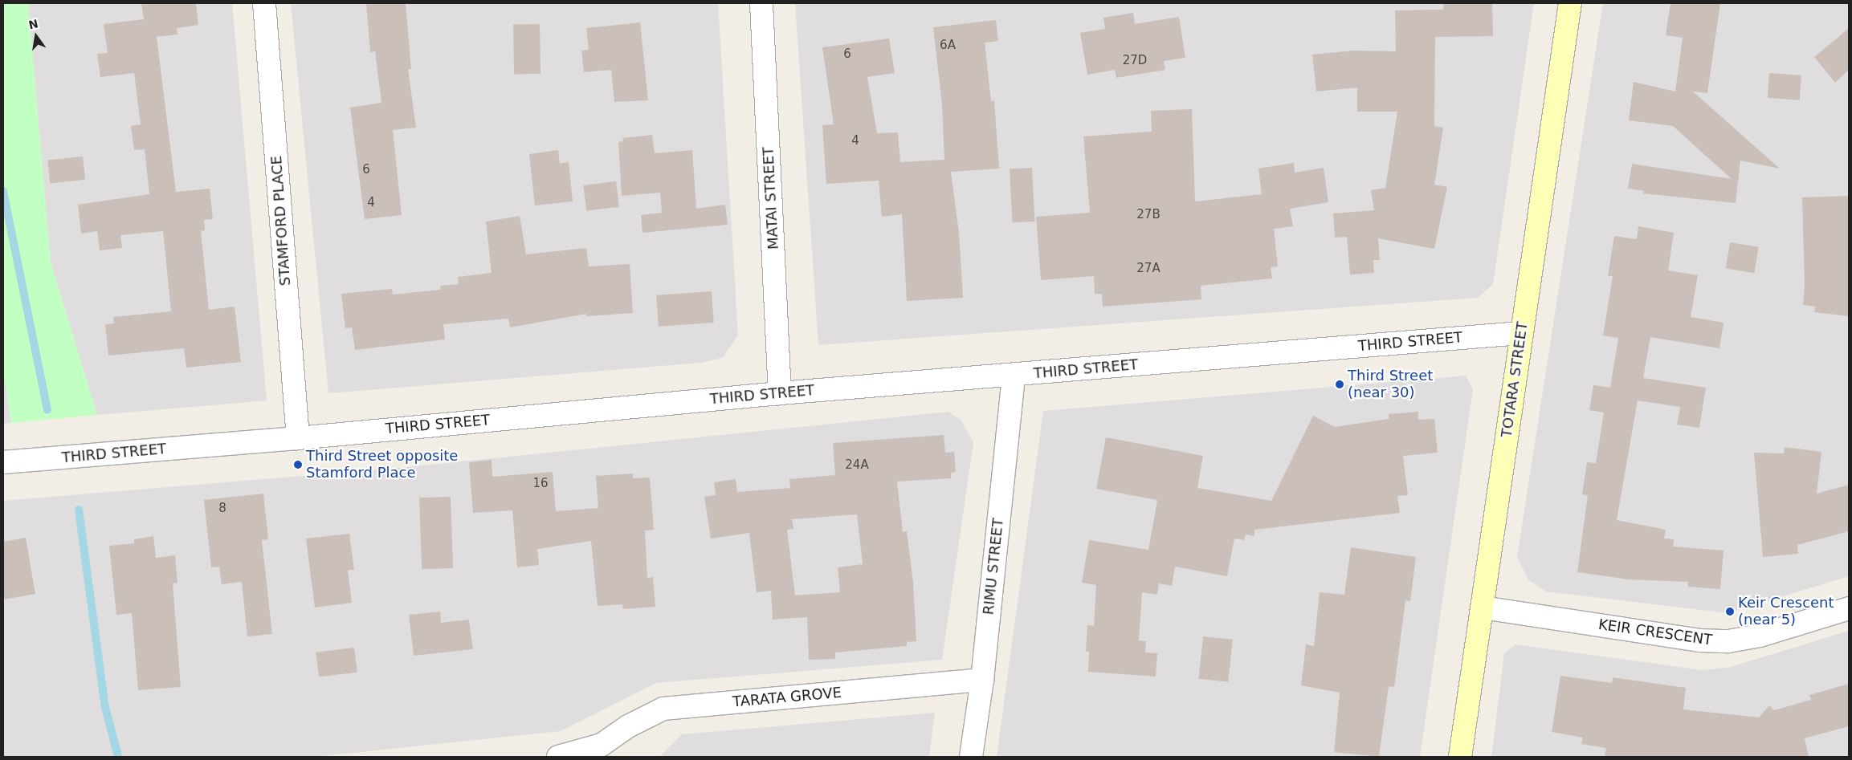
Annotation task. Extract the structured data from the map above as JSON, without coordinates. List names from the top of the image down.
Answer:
{
  "streets": {
    "street": [
      "MATAI STREET",
      "STAMFORD PLACE",
      "THIRD STREET",
      "TOTARA STREET",
      "RIMU STREET",
      "KEIR CRESCENT",
      "TARATA GROVE"
    ]
  },
  "crossings": [
    ["MATAI STREET", "THIRD STREET"],
    ["STAMFORD PLACE", "THIRD STREET"],
    ["THIRD STREET", "TOTARA STREET"],
    ["THIRD STREET", "RIMU STREET"],
    ["TOTARA STREET", "KEIR CRESCENT"],
    ["RIMU STREET", "TARATA GROVE"]
  ],
  "places": ["Third Street (near 30)", "Third Street opposite Stamford Place", "Keir Crescent (near 5)"],
  "house_numbers": [
    "6A",
    "6",
    "27D",
    "4",
    "6",
    "4",
    "27B",
    "27A",
    "24A",
    "16",
    "8"
  ],
  "north": "top"
}
